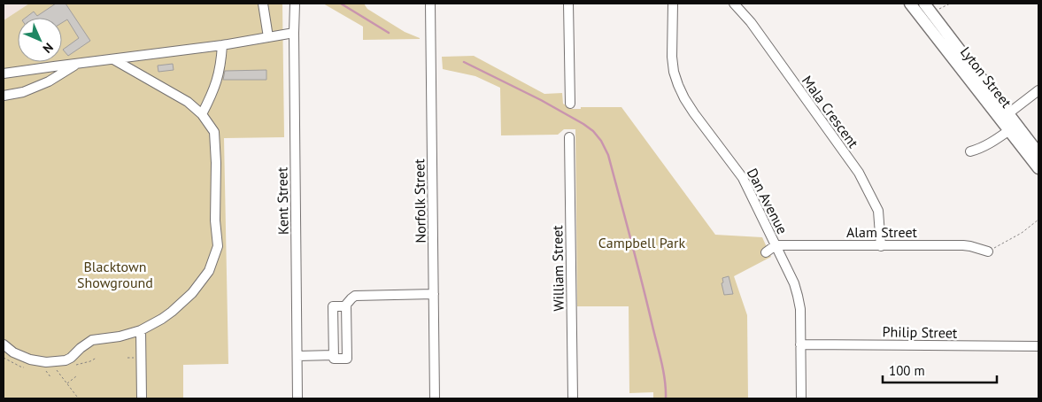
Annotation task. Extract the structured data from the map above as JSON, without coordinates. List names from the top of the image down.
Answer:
{
  "streets": {
    "main road": ["Lyton Street"],
    "street": [
      "Mala Crescent",
      "Kent Street",
      "Norfolk Street",
      "Dan Avenue",
      "Alam Street",
      "William Street",
      "Philip Street"
    ]
  },
  "crossings": [
    ["Mala Crescent", "Alam Street"],
    ["Dan Avenue", "Alam Street"],
    ["Dan Avenue", "Philip Street"]
  ],
  "parks": ["Campbell Park", "Blacktown Showground"],
  "scale_bar": "100 m",
  "north": "bottom right"
}
